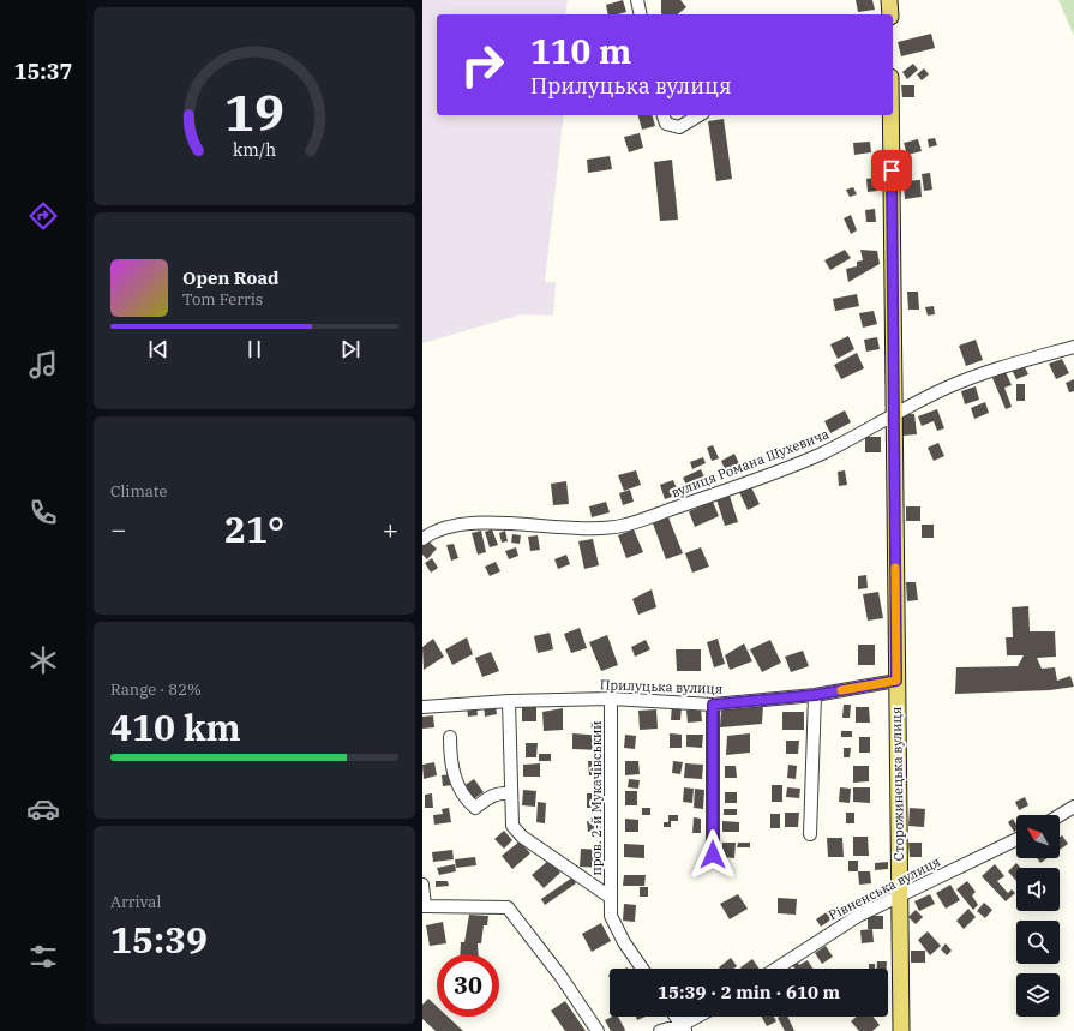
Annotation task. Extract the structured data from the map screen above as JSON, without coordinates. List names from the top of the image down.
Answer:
{
  "streets": {
    "main road": ["Сторожинецька вулиця"],
    "street": [
      "вулиця Романа Шухевича",
      "Прилуцька вулиця",
      "пров. 2-й Мукачівський",
      "Рівненська вулиця"
    ]
  },
  "crossings": [
    ["вулиця Романа Шухевича", "Сторожинецька вулиця"],
    ["Прилуцька вулиця", "Сторожинецька вулиця"],
    ["Прилуцька вулиця", "пров. 2-й Мукачівський"],
    ["Сторожинецька вулиця", "Рівненська вулиця"]
  ],
  "north": "top left",
  "page": {
    "tabs": "15:37",
    "turn": ["110 m", "Прилуцька вулиця"],
    "song": ["Open Road", "Tom Ferris"],
    "tile": [
      "Climate",
      ["Range · 82%", "410 km"],
      ["Arrival", "15:39"]
    ],
    "heat": ["−", "21°", "+"],
    "limit": "30",
    "trip": "15:39 · 2 min · 610 m",
    "gauge": ["19", "km/h"]
  }
}
